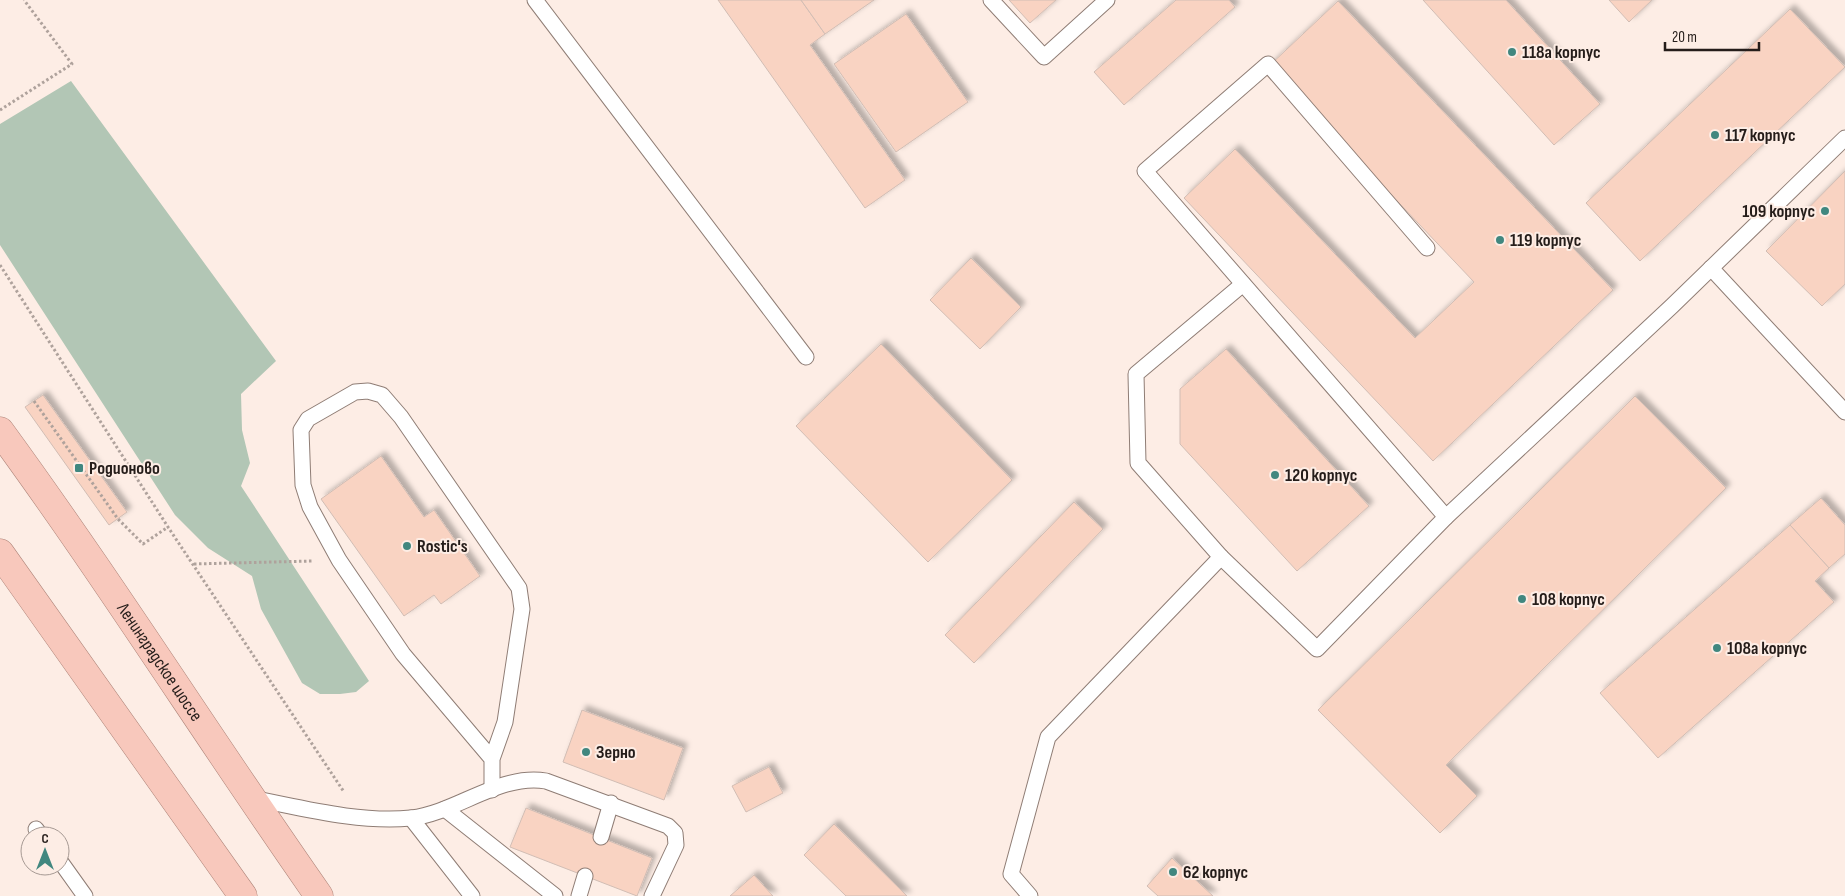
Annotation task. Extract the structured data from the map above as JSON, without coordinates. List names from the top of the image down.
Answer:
{
  "streets": {
    "highway": ["Ленинградское шоссе"]
  },
  "places": {
    "other": [
      "118а корпус",
      "117 корпус",
      "109 корпус",
      "119 корпус",
      "120 корпус",
      "Rostic's",
      "108 корпус",
      "108а корпус",
      "Зерно",
      "62 корпус"
    ],
    "transit": ["Родионово"]
  },
  "scale_bar": "20 m",
  "north": "top"
}
